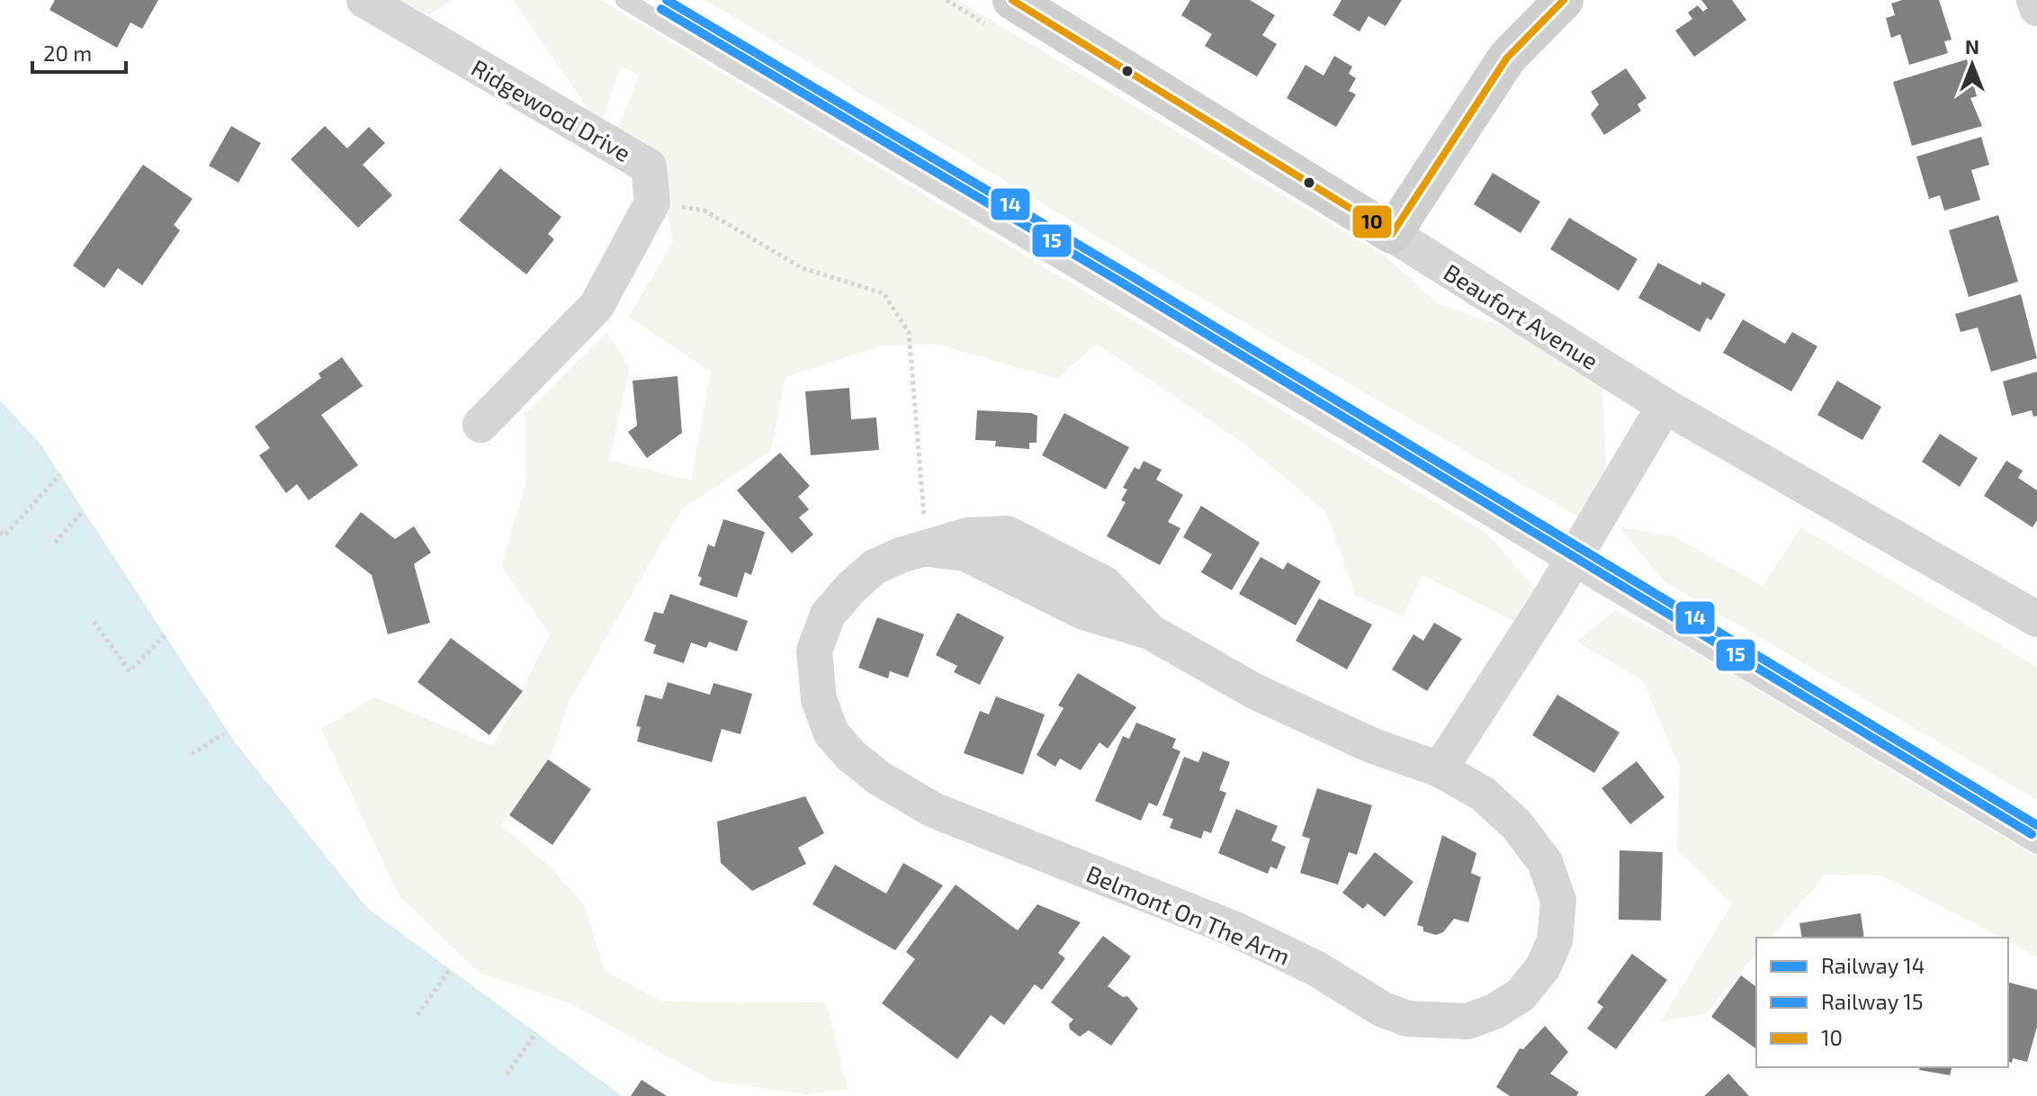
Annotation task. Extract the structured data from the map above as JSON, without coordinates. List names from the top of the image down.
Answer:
{
  "streets": {
    "street": ["Ridgewood Drive", "Beaufort Avenue", "Belmont On The Arm"]
  },
  "lines": ["rail line 14", "transit line 10", "rail line 15"],
  "legend": ["Railway 14", "Railway 15", "10"],
  "scale_bar": "20 m",
  "north": "top"
}
